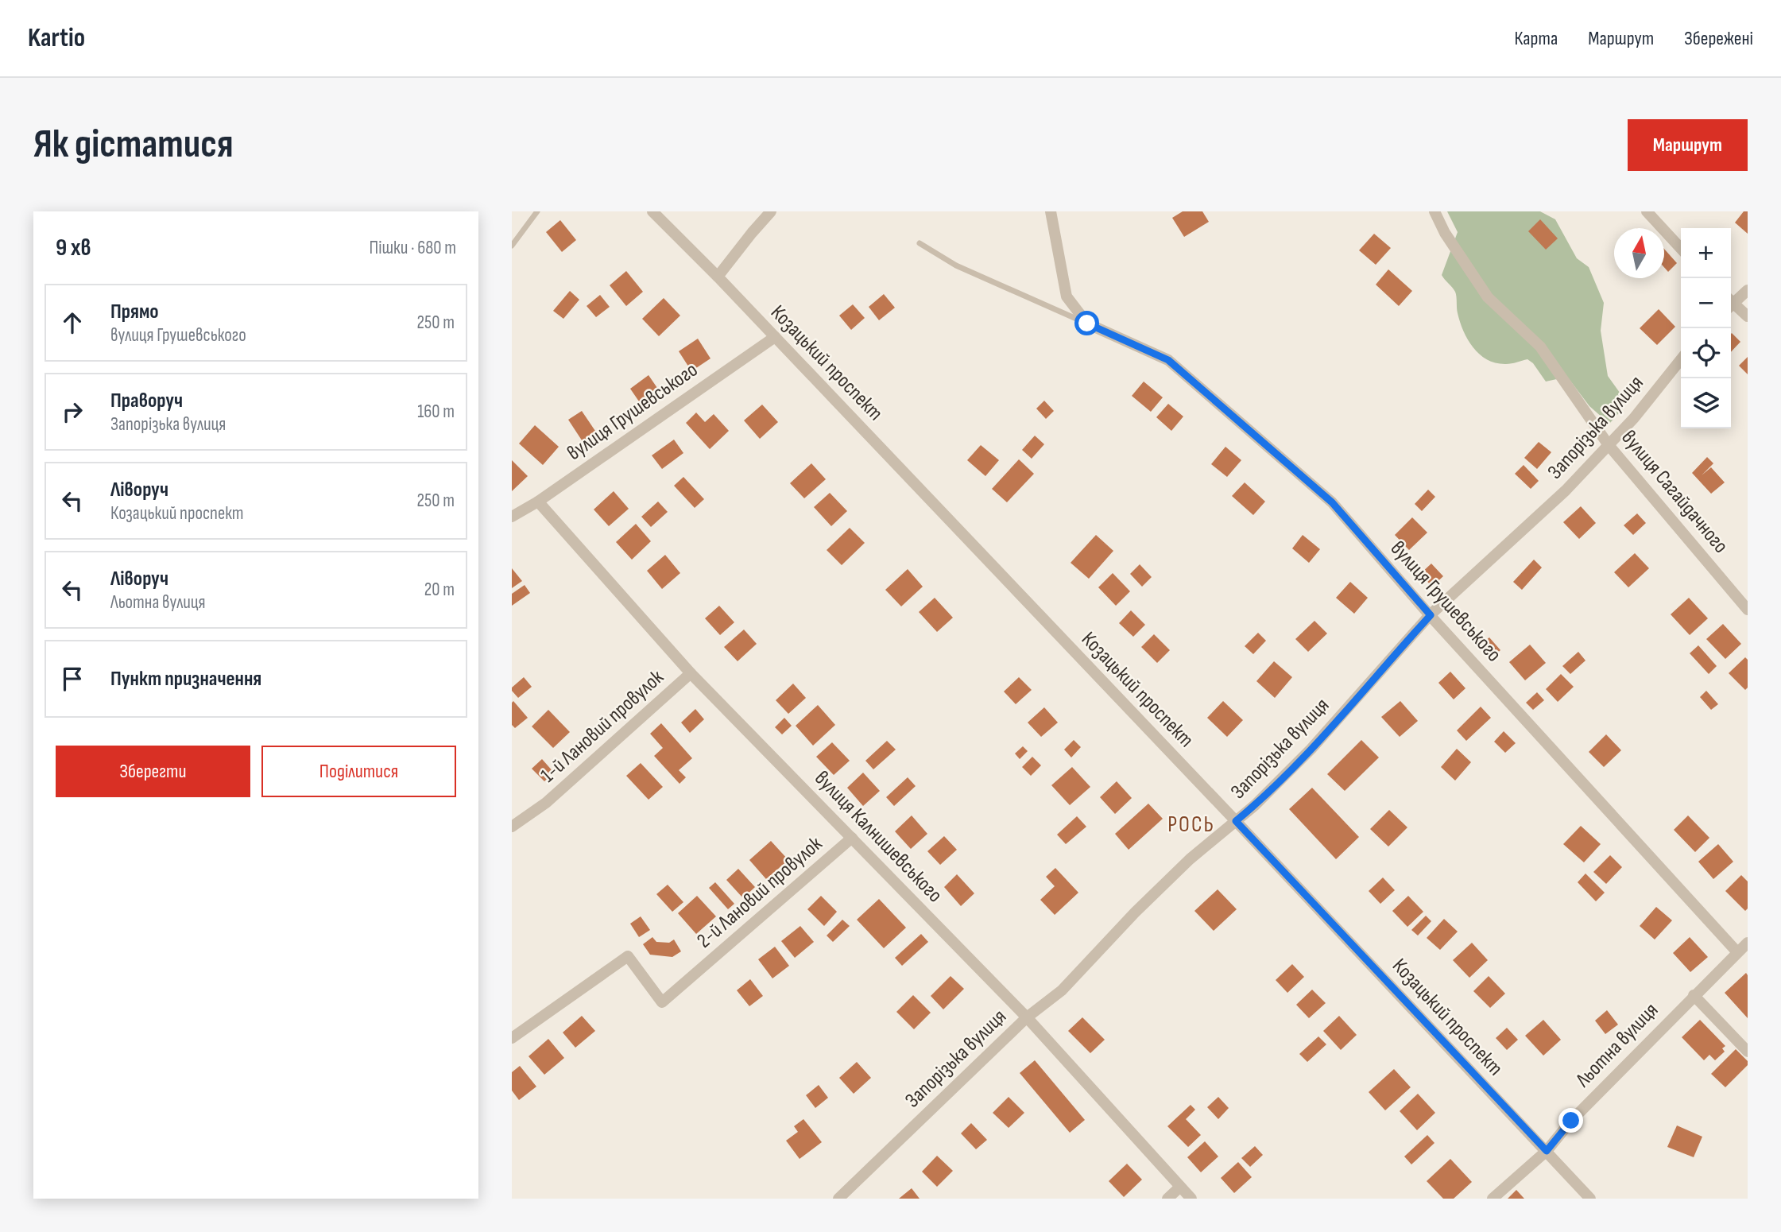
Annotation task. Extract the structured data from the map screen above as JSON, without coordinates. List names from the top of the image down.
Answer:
{
  "streets": {
    "street": [
      "Козацький проспект",
      "вулиця Грушевського",
      "Запорізька вулиця",
      "вулиця Сагайдачного",
      "1-й Лановий провулок",
      "вулиця Калнишевського",
      "2-й Лановий провулок",
      "Льотна вулиця"
    ]
  },
  "crossings": [
    ["Козацький проспект", "вулиця Грушевського"],
    ["Козацький проспект", "Запорізька вулиця"],
    ["Козацький проспект", "Льотна вулиця"],
    ["вулиця Грушевського", "Запорізька вулиця"],
    ["вулиця Грушевського", "вулиця Калнишевського"],
    ["вулиця Грушевського", "Льотна вулиця"],
    ["Запорізька вулиця", "вулиця Сагайдачного"],
    ["Запорізька вулиця", "вулиця Калнишевського"],
    ["1-й Лановий провулок", "вулиця Калнишевського"],
    ["вулиця Калнишевського", "2-й Лановий провулок"]
  ],
  "districts": ["РОСЬ"],
  "north": "top",
  "page": {
    "header": "Kartio",
    "nav": ["Карта", "Маршрут", "Збережені"],
    "buttons": [
      "Маршрут",
      ["Зберегти", "Поділитися"]
    ],
    "title": "Як дістатися",
    "heading": ["9 хв", "Пішки · 680 m"],
    "map_buttons": ["+", "−"],
    "list": [
      ["Прямо", "вулиця Грушевського", "250 m"],
      ["Праворуч", "Запорізька вулиця", "160 m"],
      ["Ліворуч", "Козацький проспект", "250 m"],
      ["Ліворуч", "Льотна вулиця", "20 m"],
      "Пункт призначення"
    ]
  }
}
